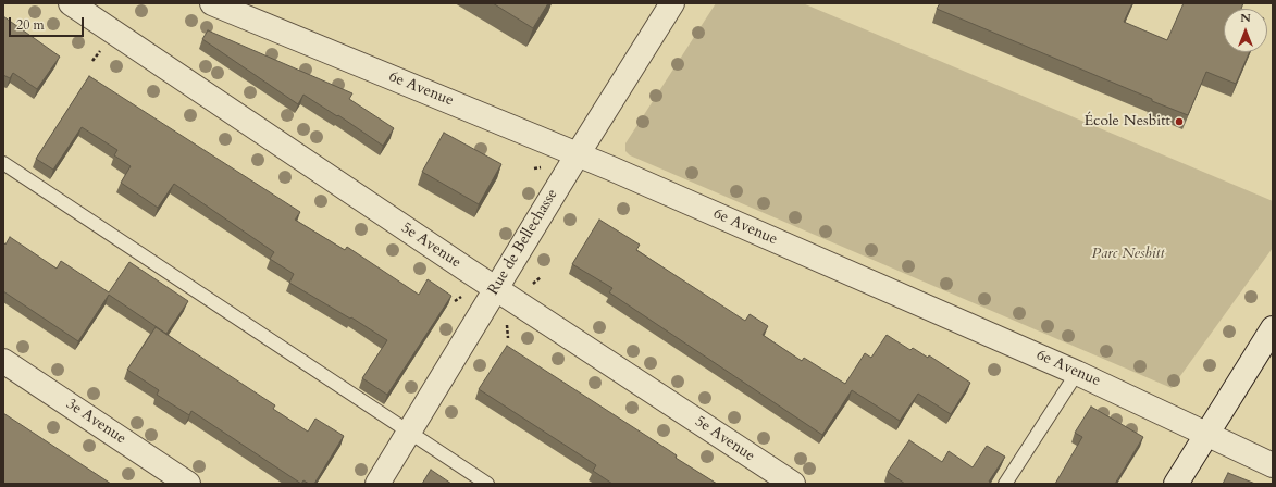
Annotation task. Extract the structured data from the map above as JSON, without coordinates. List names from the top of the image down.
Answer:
{
  "streets": {
    "street": [
      "6e Avenue",
      "Rue de Bellechasse",
      "5e Avenue",
      "3e Avenue"
    ]
  },
  "crossings": [
    ["6e Avenue", "Rue de Bellechasse"],
    ["Rue de Bellechasse", "5e Avenue"]
  ],
  "parks": ["Parc Nesbitt"],
  "places": ["École Nesbitt"],
  "scale_bar": "20 m",
  "north": "top"
}
